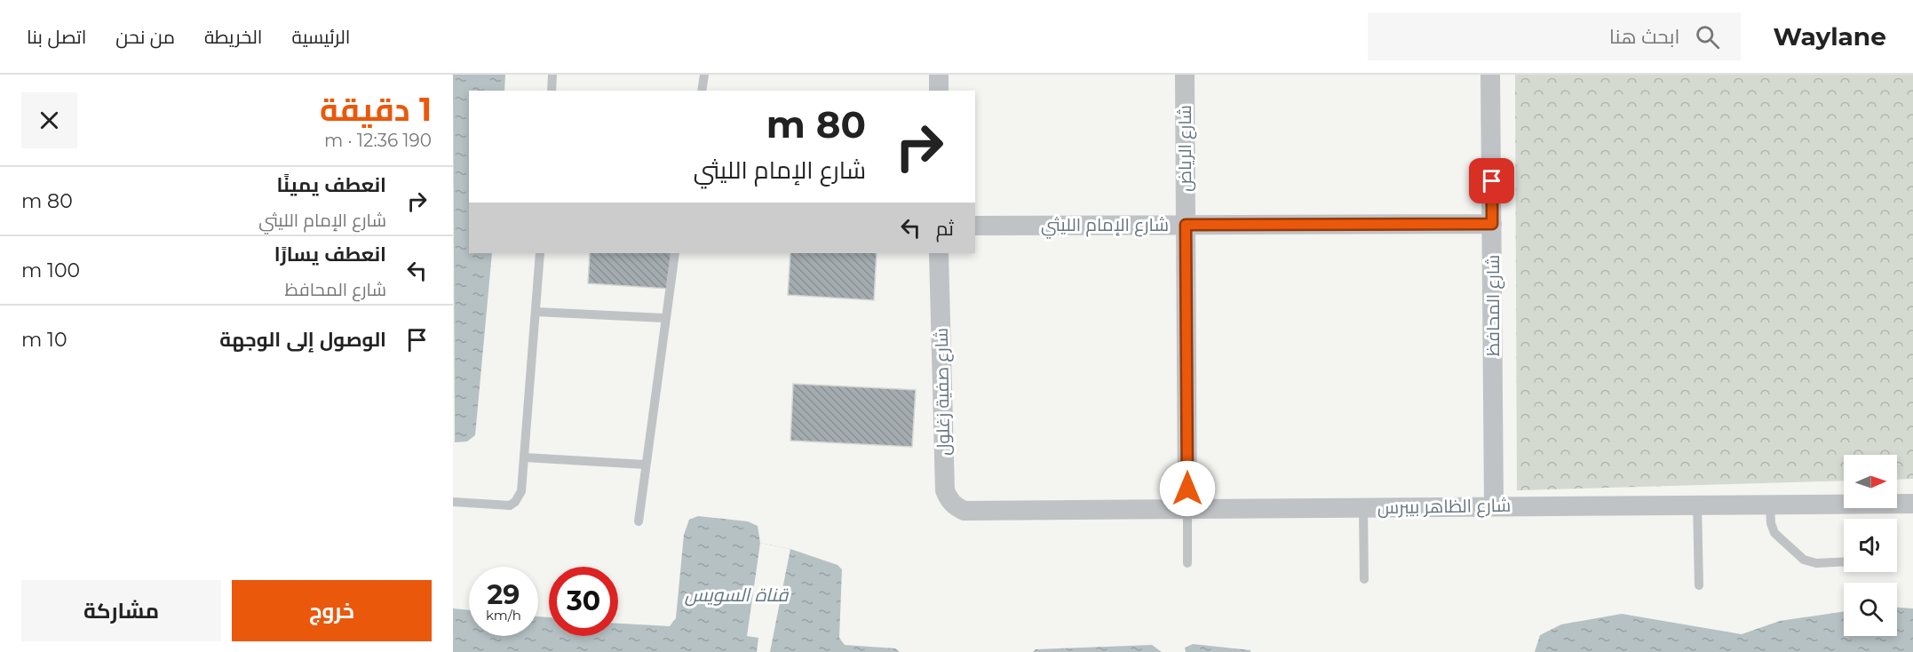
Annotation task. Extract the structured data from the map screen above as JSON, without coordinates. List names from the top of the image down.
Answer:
{
  "streets": {
    "street": [
      "شارع الرياض",
      "شارع الإمام الليثي",
      "شارع المحافظ",
      "شارع صفية زغلول",
      "شارع الظاهر بيبرس"
    ]
  },
  "crossings": [
    ["شارع الرياض", "شارع الإمام الليثي"],
    ["شارع الرياض", "شارع الظاهر بيبرس"],
    ["شارع الإمام الليثي", "شارع المحافظ"],
    ["شارع المحافظ", "شارع الظاهر بيبرس"],
    ["شارع صفية زغلول", "شارع الظاهر بيبرس"]
  ],
  "water": ["قناة السويس"],
  "north": "right",
  "page": {
    "header": "Waylane",
    "search": "ابحث هنا",
    "nav": [
      "الرئيسية",
      "الخريطة",
      "من نحن",
      "اتصل بنا"
    ],
    "heading": ["1 دقيقة", "190 m · 12:36"],
    "turn": ["80 m", "شارع الإمام الليثي"],
    "list": [
      {
        "name": "انعطف يمينًا",
        "note": "شارع الإمام الليثي",
        "value": "80 m"
      },
      {
        "name": "انعطف يسارًا",
        "note": "شارع المحافظ",
        "value": "100 m"
      },
      {
        "name": "الوصول إلى الوجهة",
        "value": "10 m"
      }
    ],
    "then": "ثم",
    "speed": "29 km/h",
    "limit": "30",
    "buttons": ["خروج", "مشاركة"]
  }
}
